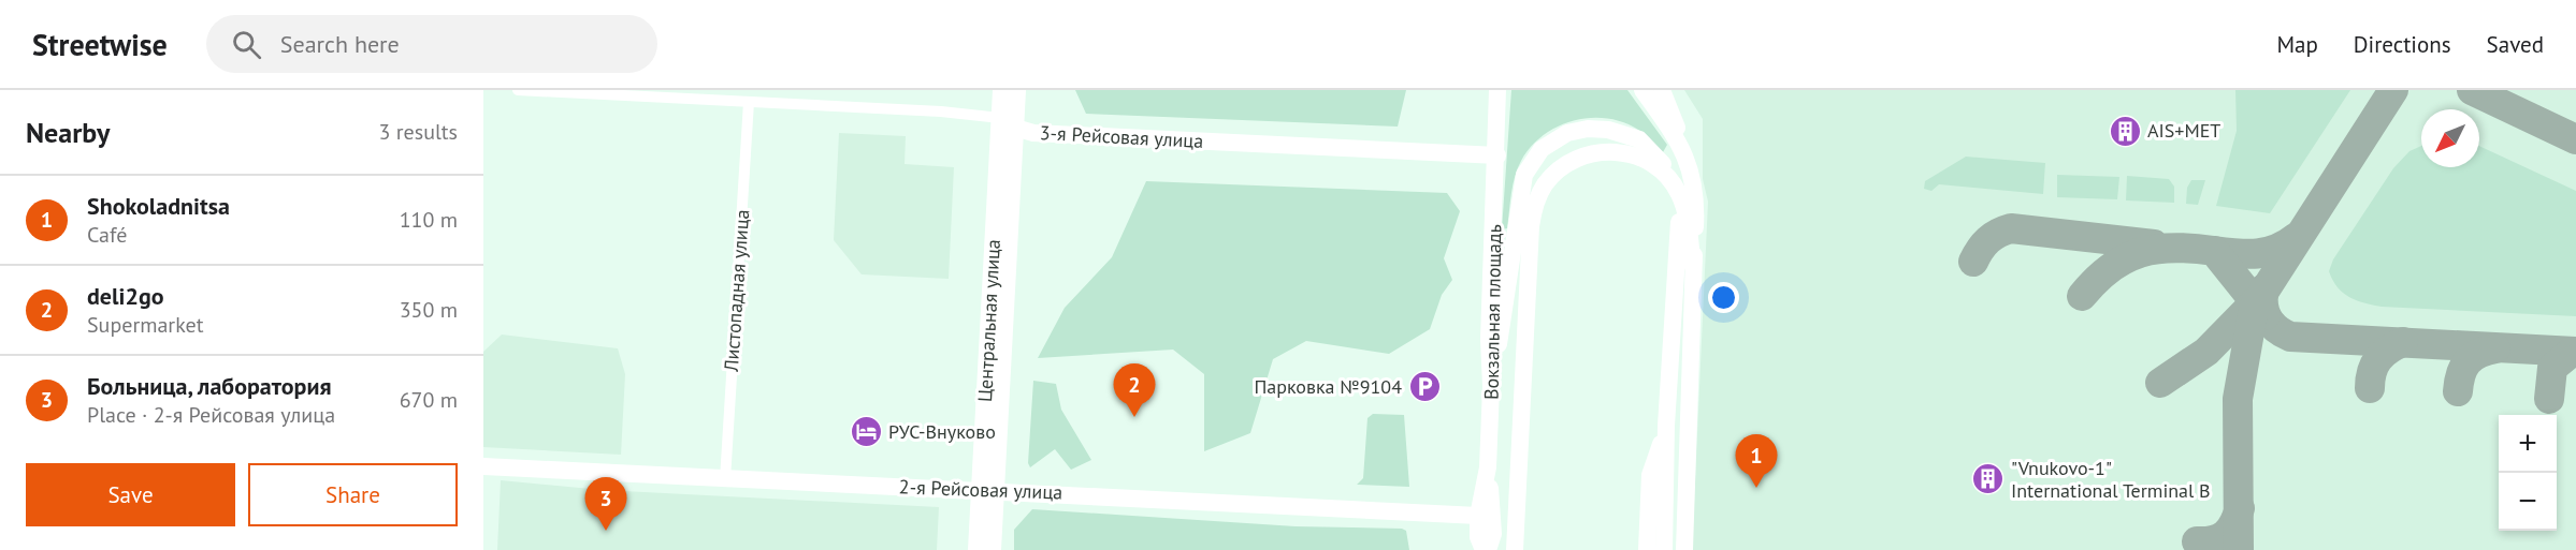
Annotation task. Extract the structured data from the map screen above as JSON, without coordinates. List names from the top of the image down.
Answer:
{
  "streets": {
    "main road": [
      "3-я Рейсовая улица",
      "Вокзальная площадь",
      "Центральная улица",
      "2-я Рейсовая улица"
    ],
    "street": ["Листопадная улица"]
  },
  "crossings": [
    ["3-я Рейсовая улица", "Листопадная улица"],
    ["3-я Рейсовая улица", "Вокзальная площадь"],
    ["3-я Рейсовая улица", "Центральная улица"],
    ["Листопадная улица", "2-я Рейсовая улица"],
    ["Вокзальная площадь", "2-я Рейсовая улица"],
    ["Центральная улица", "2-я Рейсовая улица"]
  ],
  "places": {
    "building": ["AIS+MET", "\"Vnukovo-1\" International Terminal B"],
    "parking": ["Парковка №9104"],
    "hotel": ["РУС-Внуково"]
  },
  "north": "bottom left",
  "page": {
    "header": "Streetwise",
    "search": "Search here",
    "nav": ["Map", "Directions", "Saved"],
    "heading": ["Nearby", "3 results"],
    "list": [
      {
        "mark": "1",
        "name": "Shokoladnitsa",
        "note": "Café",
        "value": "110 m"
      },
      {
        "mark": "2",
        "name": "deli2go",
        "note": "Supermarket",
        "value": "350 m"
      },
      {
        "mark": "3",
        "name": "Больница, лаборатория",
        "note": "Place · 2-я Рейсовая улица",
        "value": "670 m"
      }
    ],
    "pins": ["2", "1", "3"],
    "map_buttons": ["+", "−"],
    "buttons": ["Save", "Share"]
  }
}
